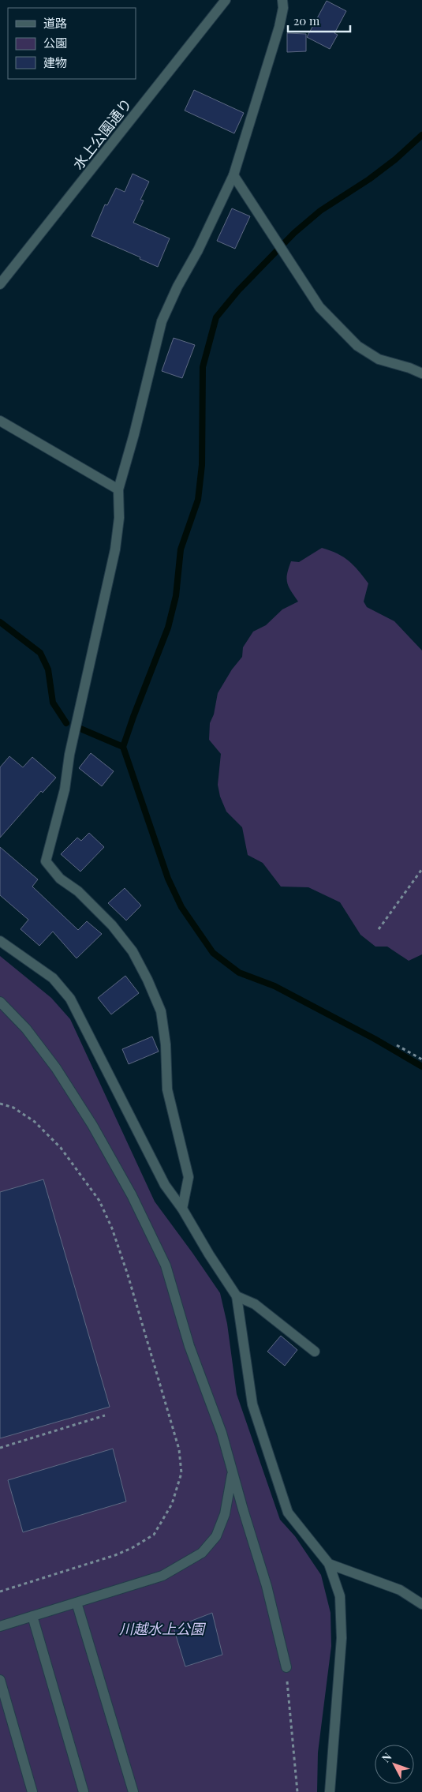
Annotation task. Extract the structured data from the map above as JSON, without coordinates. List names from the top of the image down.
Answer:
{
  "streets": {
    "street": ["水上公園通り"]
  },
  "parks": ["川越水上公園"],
  "legend": ["道路", "公園", "建物"],
  "scale_bar": "20 m",
  "north": "top left"
}
